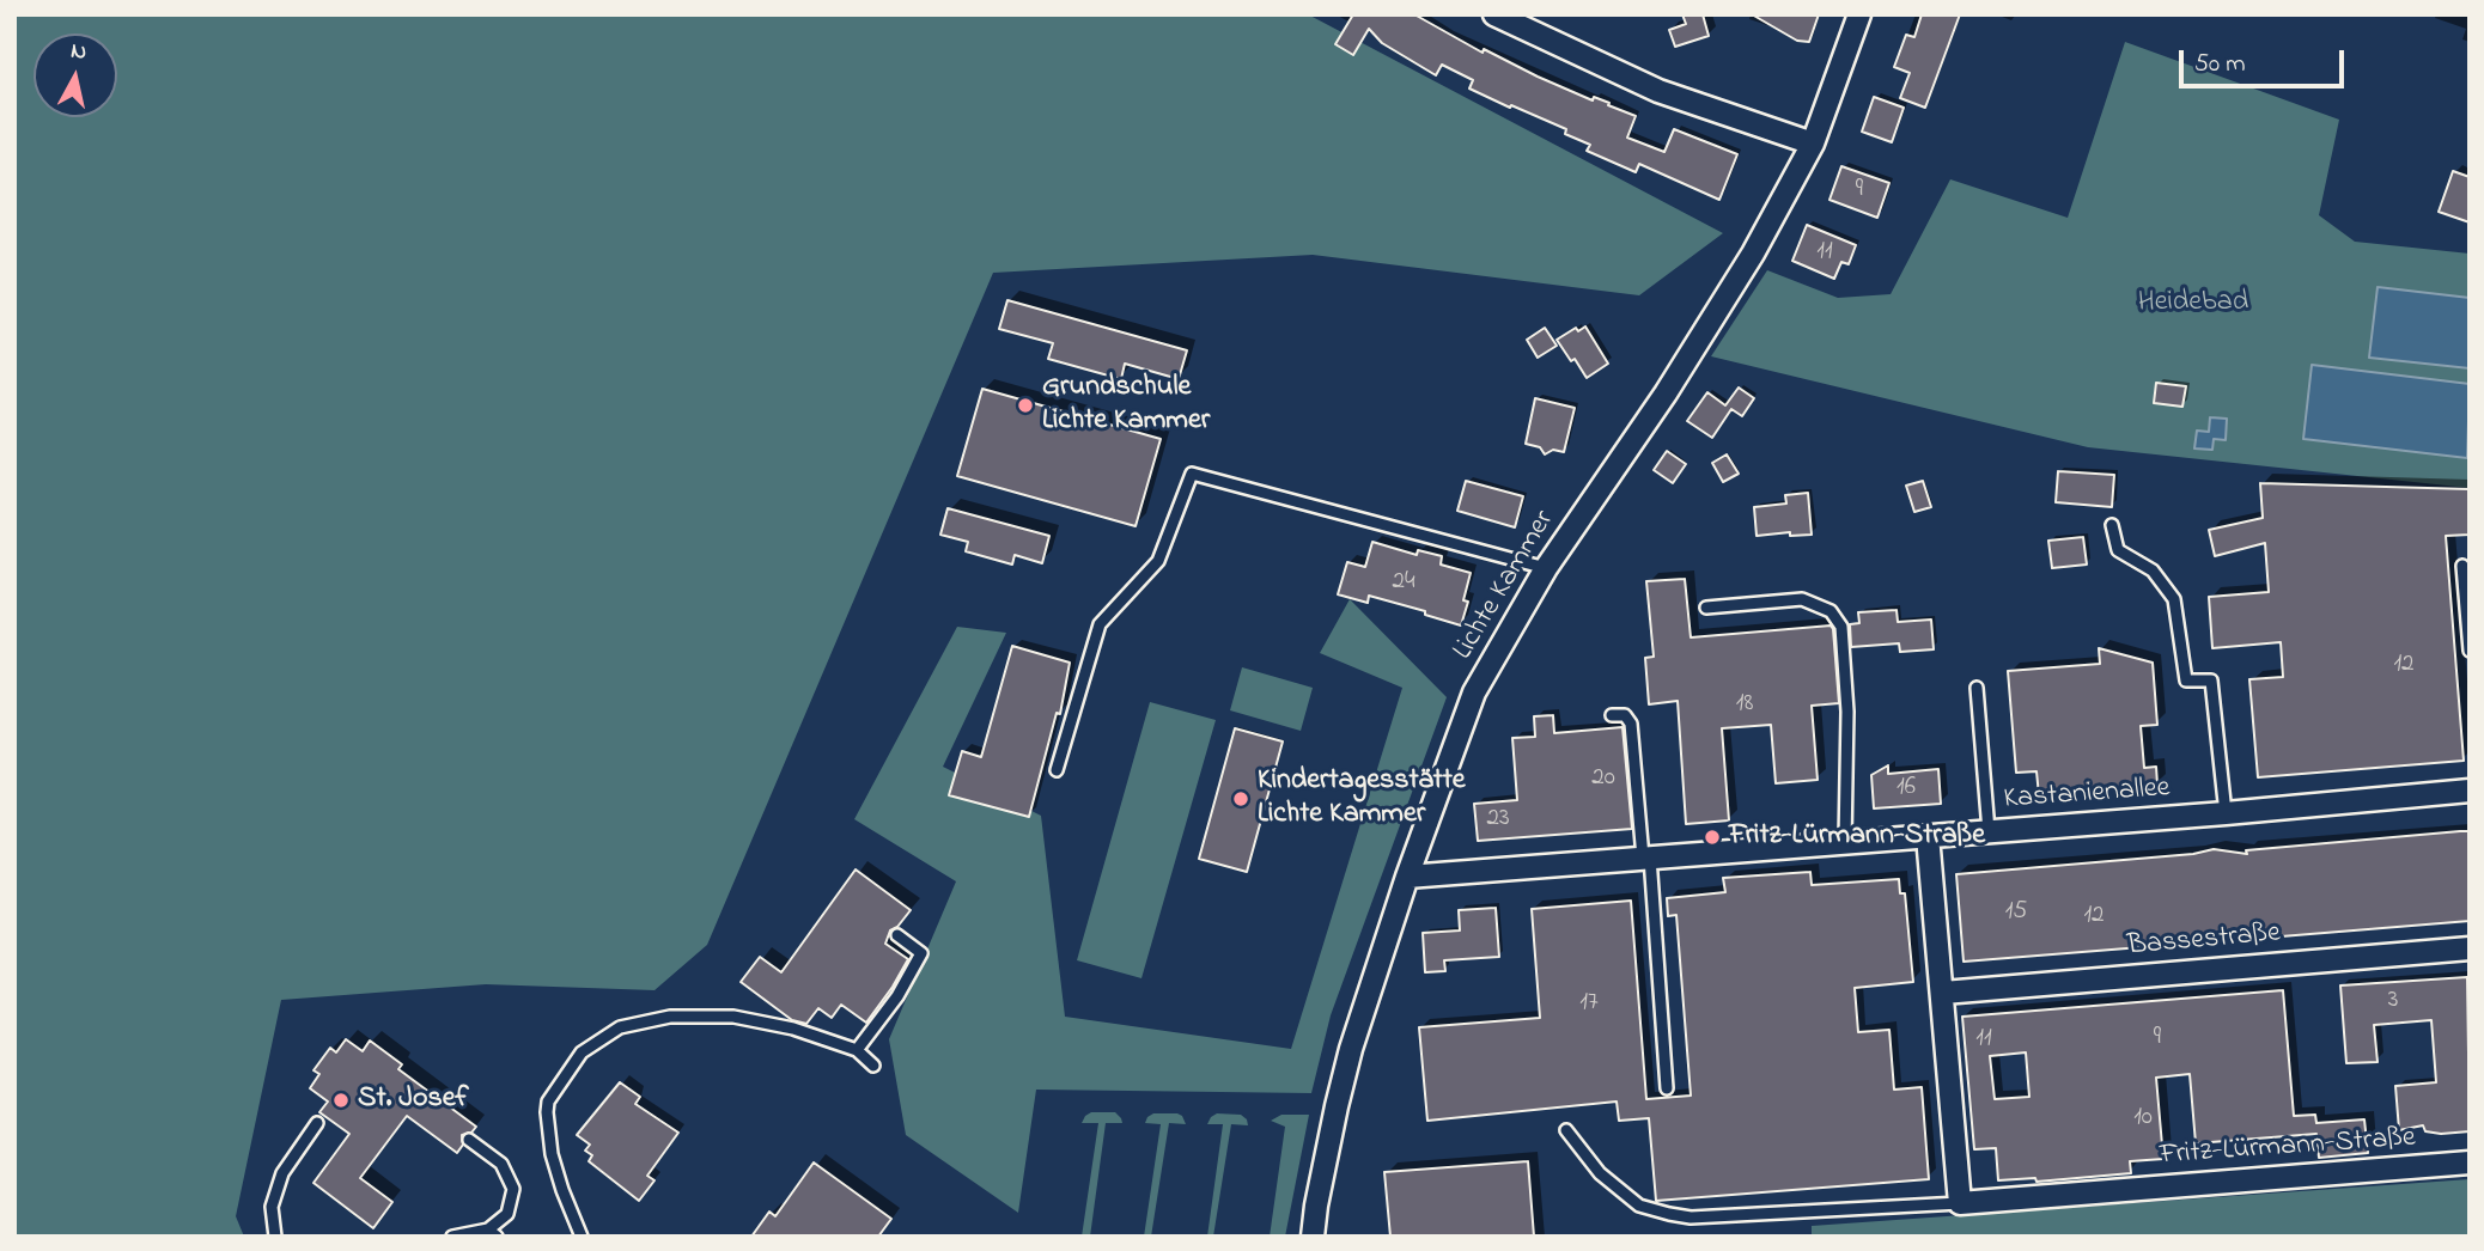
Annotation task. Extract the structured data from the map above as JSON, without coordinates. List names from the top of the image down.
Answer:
{
  "streets": {
    "street": [
      "Lichte Kammer",
      "Kastanienallee",
      "Bassestraße",
      "Fritz-Lürmann-Straße"
    ]
  },
  "crossings": [
    ["Lichte Kammer", "Kastanienallee"]
  ],
  "parks": ["Heidebad"],
  "places": [
    "Grundschule Lichte Kammer",
    "Kindertagesstätte Lichte Kammer",
    "Fritz-Lürmann-Straße",
    "St. Josef"
  ],
  "house_numbers": [
    "9",
    "11",
    "24",
    "12",
    "18",
    "20",
    "16",
    "23",
    "15",
    "12",
    "3",
    "17",
    "9",
    "11",
    "10"
  ],
  "scale_bar": "50 m",
  "north": "top"
}
